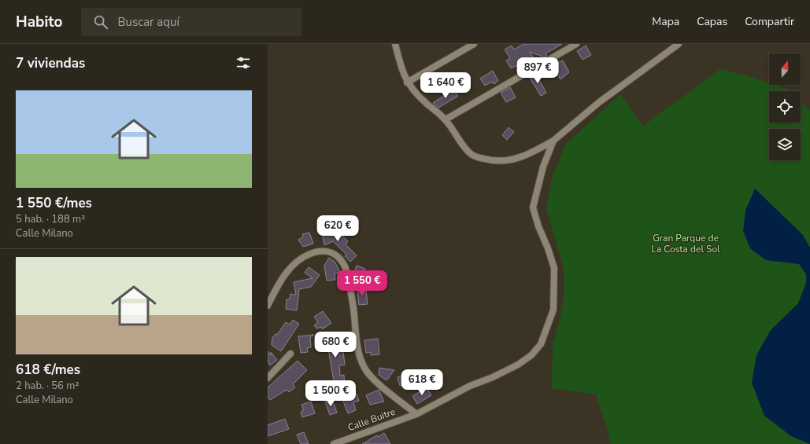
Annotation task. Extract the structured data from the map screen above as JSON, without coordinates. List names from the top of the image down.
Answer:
{
  "streets": {
    "street": ["Calle Buitre"]
  },
  "parks": ["Gran Parque de La Costa del Sol"],
  "north": "top",
  "page": {
    "header": "Habito",
    "search": "Buscar aquí",
    "nav": ["Mapa", "Capas", "Compartir"],
    "heading": "7 viviendas",
    "price": [
      "897 €",
      "1 640 €",
      "620 €",
      "1 550 €",
      "680 €",
      "618 €",
      "1 500 €"
    ],
    "list": [
      {
        "name": "1 550 €/mes",
        "note": "5 hab. · 188 m² · Calle Milano"
      },
      {
        "name": "618 €/mes",
        "note": "2 hab. · 56 m² · Calle Milano"
      }
    ]
  }
}
